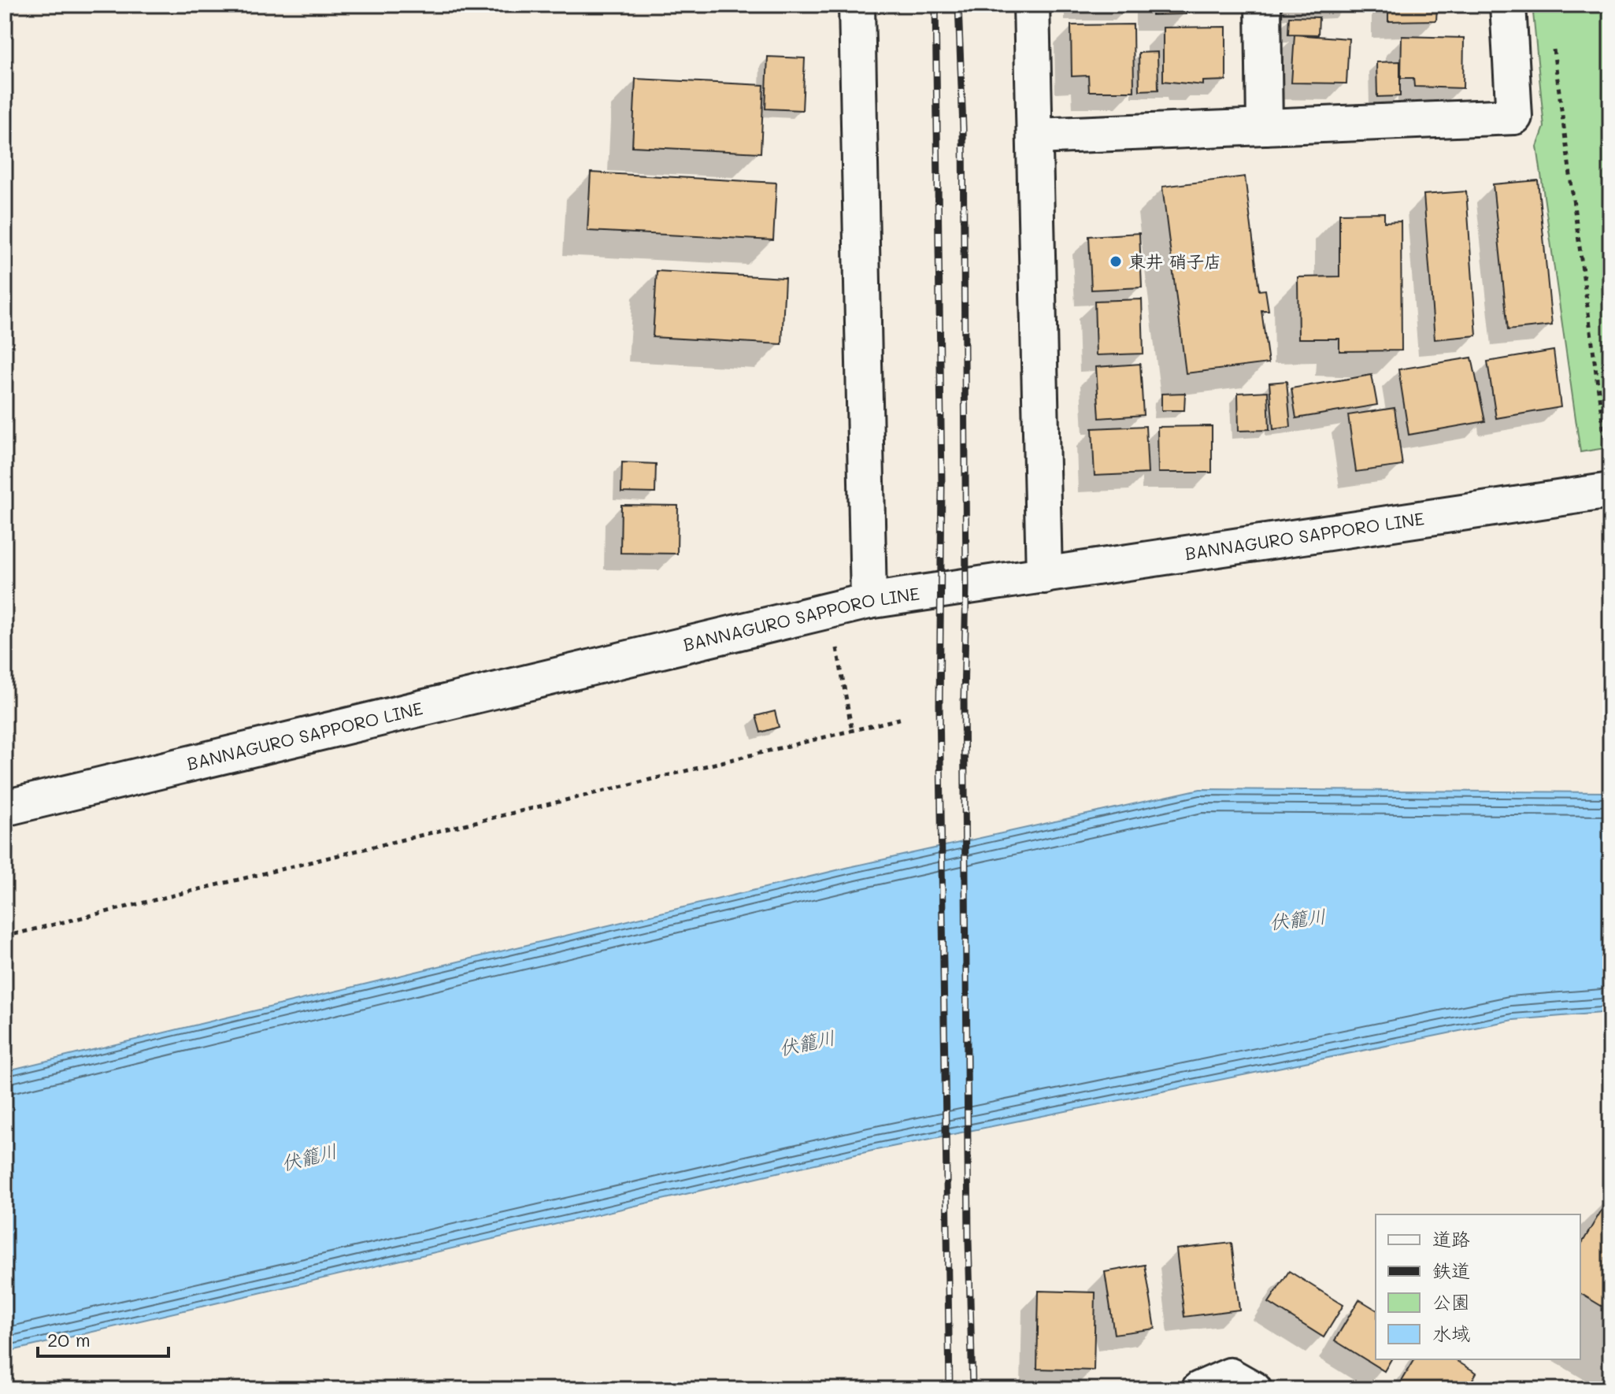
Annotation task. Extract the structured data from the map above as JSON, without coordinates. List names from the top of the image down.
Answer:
{
  "streets": {
    "street": ["BANNAGURO SAPPORO LINE"]
  },
  "water": ["伏籠川"],
  "places": ["東井 硝子店"],
  "legend": [
    "道路",
    "鉄道",
    "公園",
    "水域"
  ],
  "scale_bar": "20 m"
}
